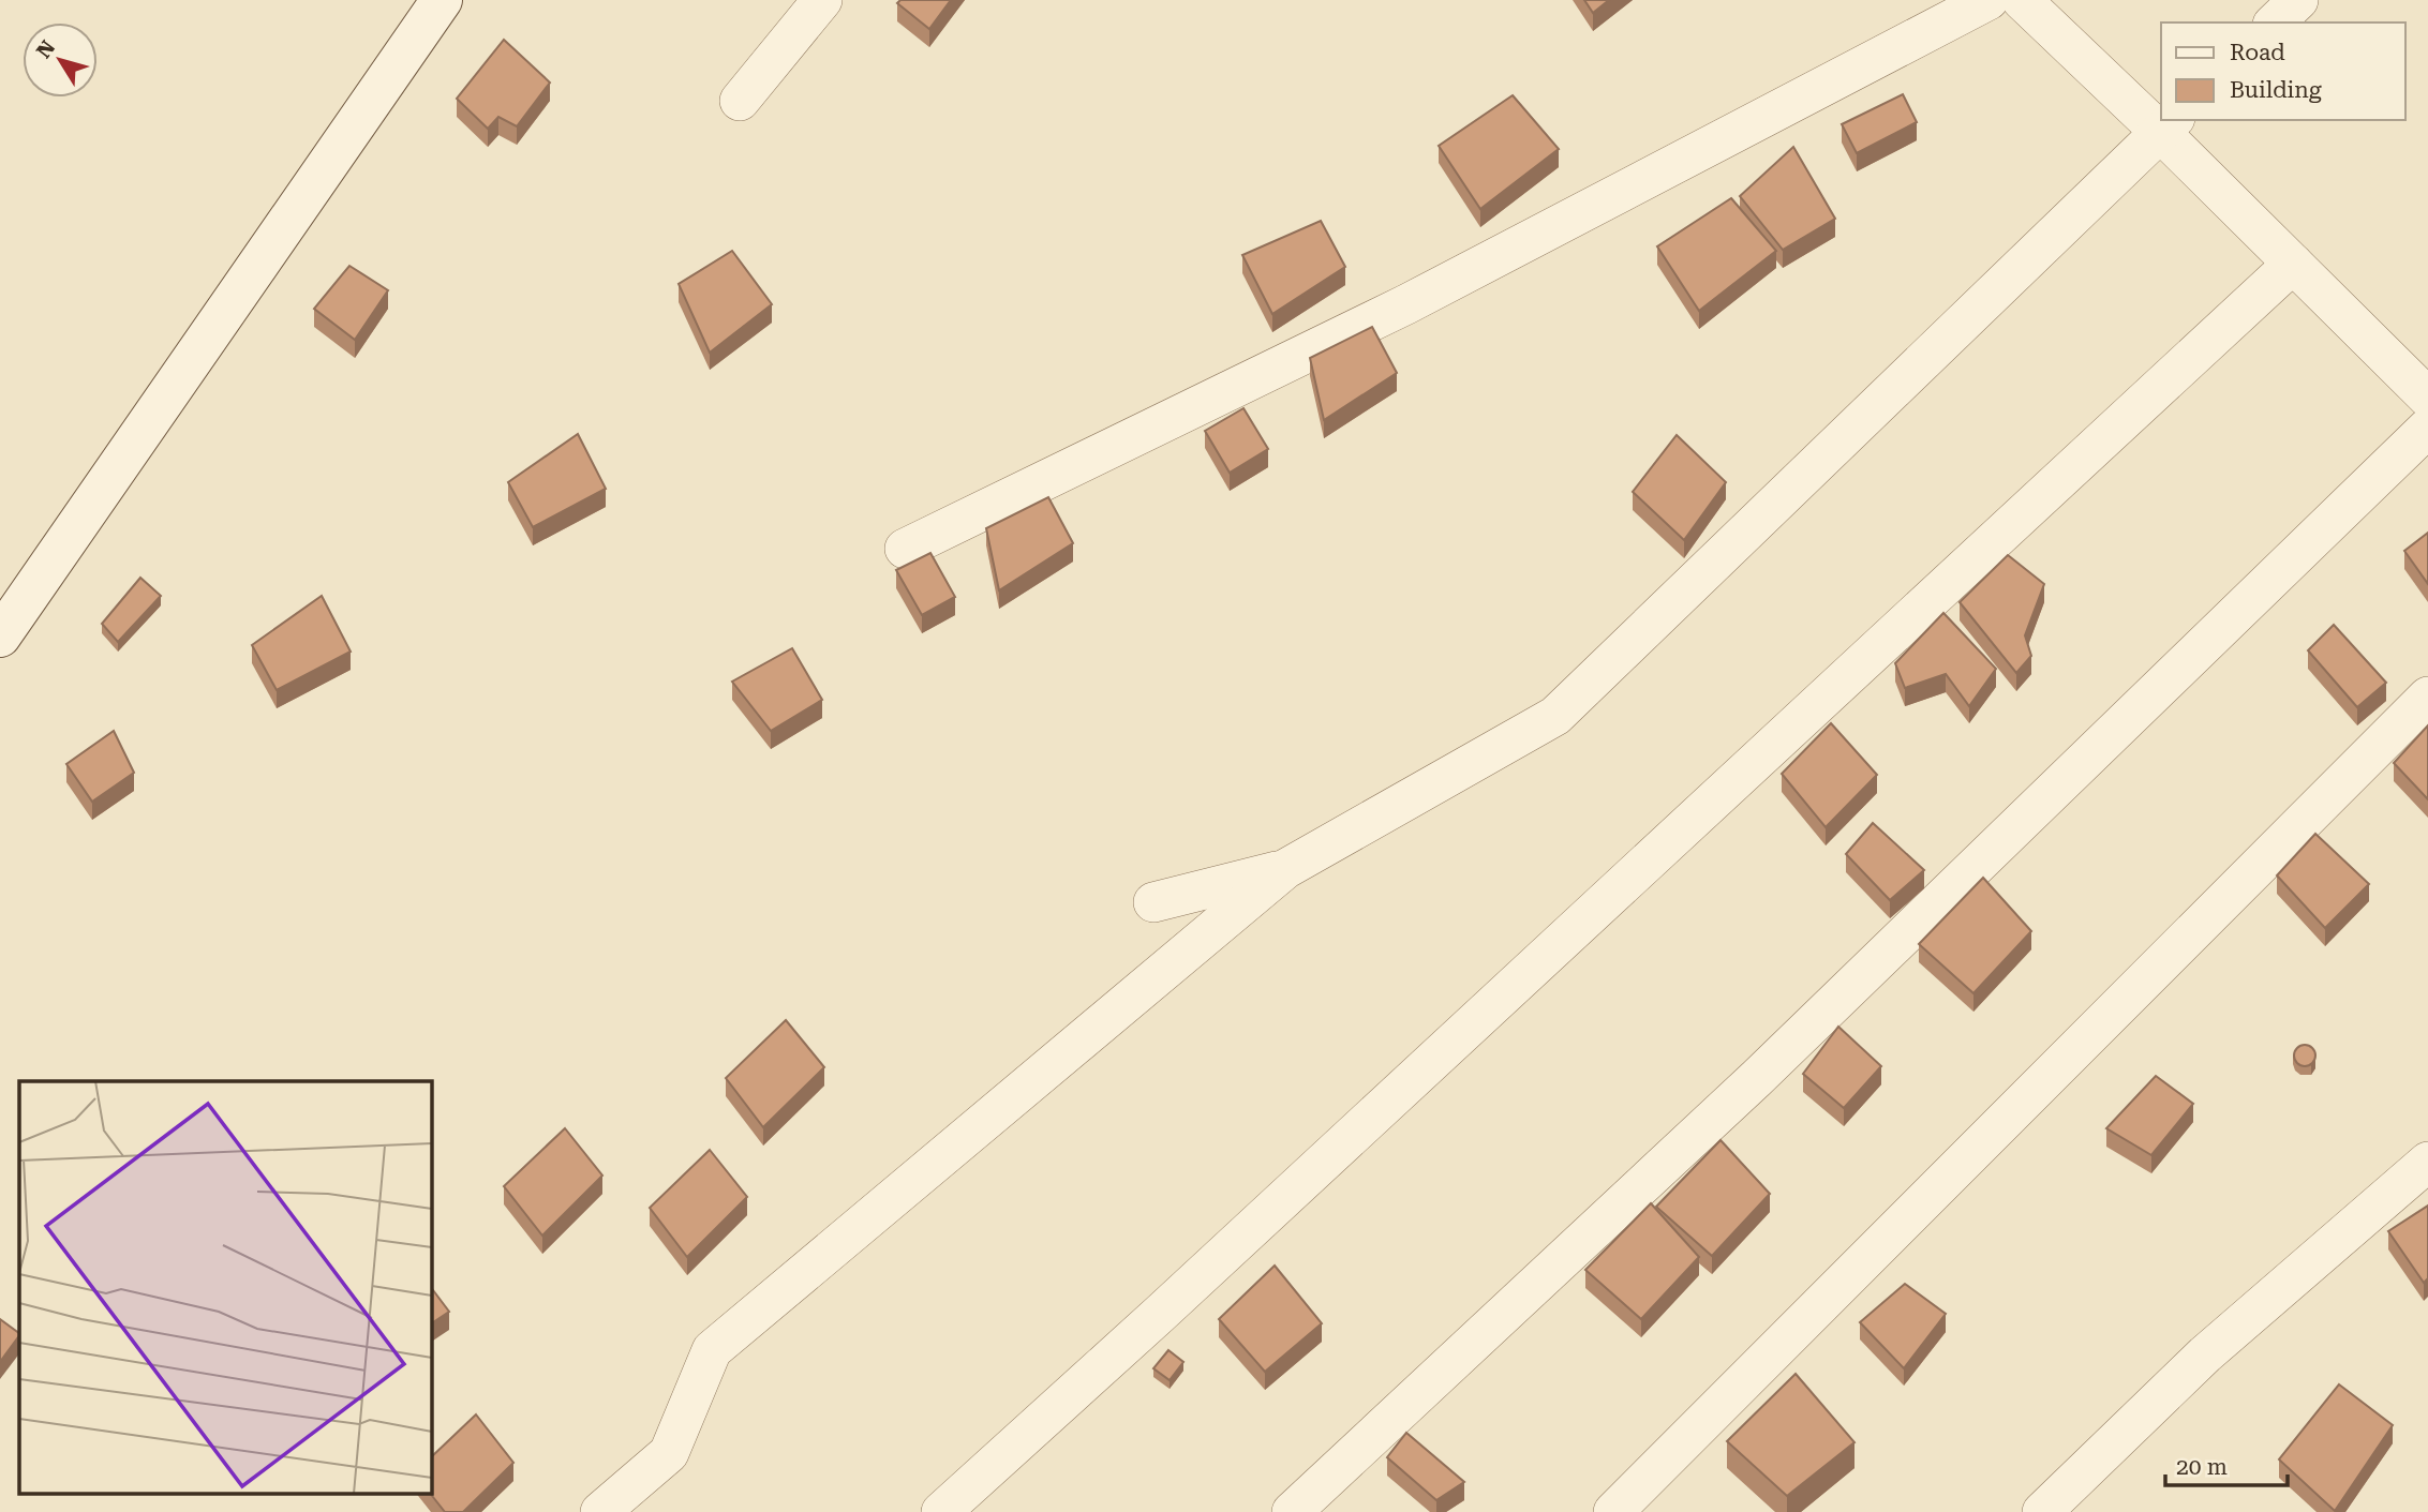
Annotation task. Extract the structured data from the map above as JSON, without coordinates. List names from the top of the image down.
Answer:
{
  "legend": ["Road", "Building"],
  "scale_bar": "20 m",
  "north": "top left"
}
